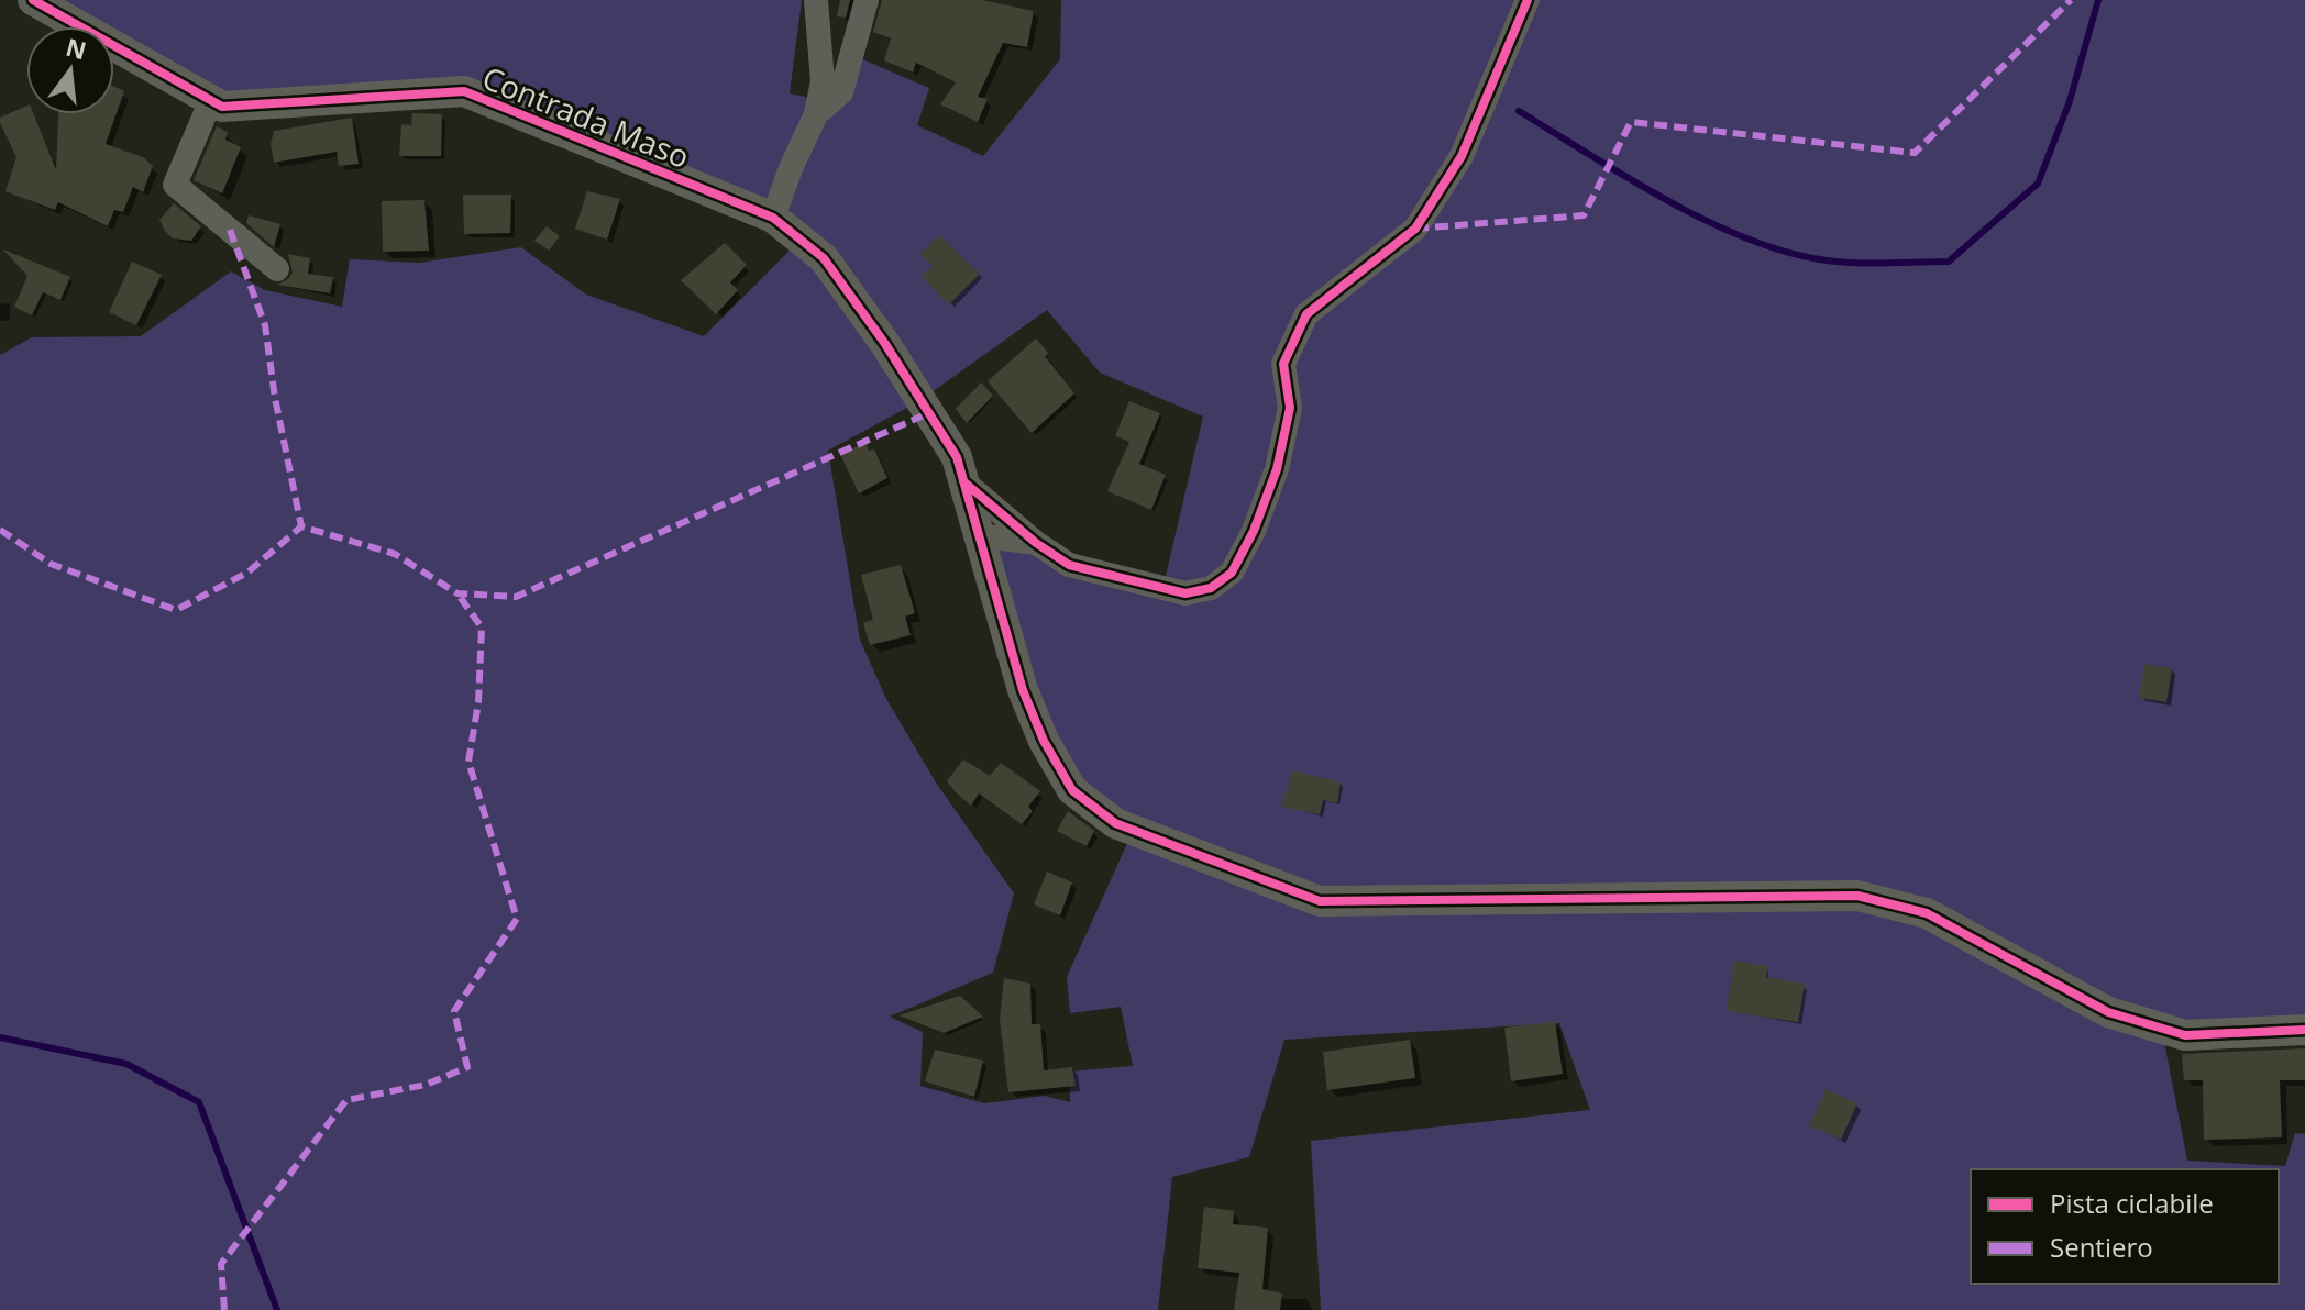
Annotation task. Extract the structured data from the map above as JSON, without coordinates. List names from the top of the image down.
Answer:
{
  "streets": {
    "street": ["Contrada Maso"]
  },
  "legend": ["Pista ciclabile", "Sentiero"],
  "north": "top"
}
